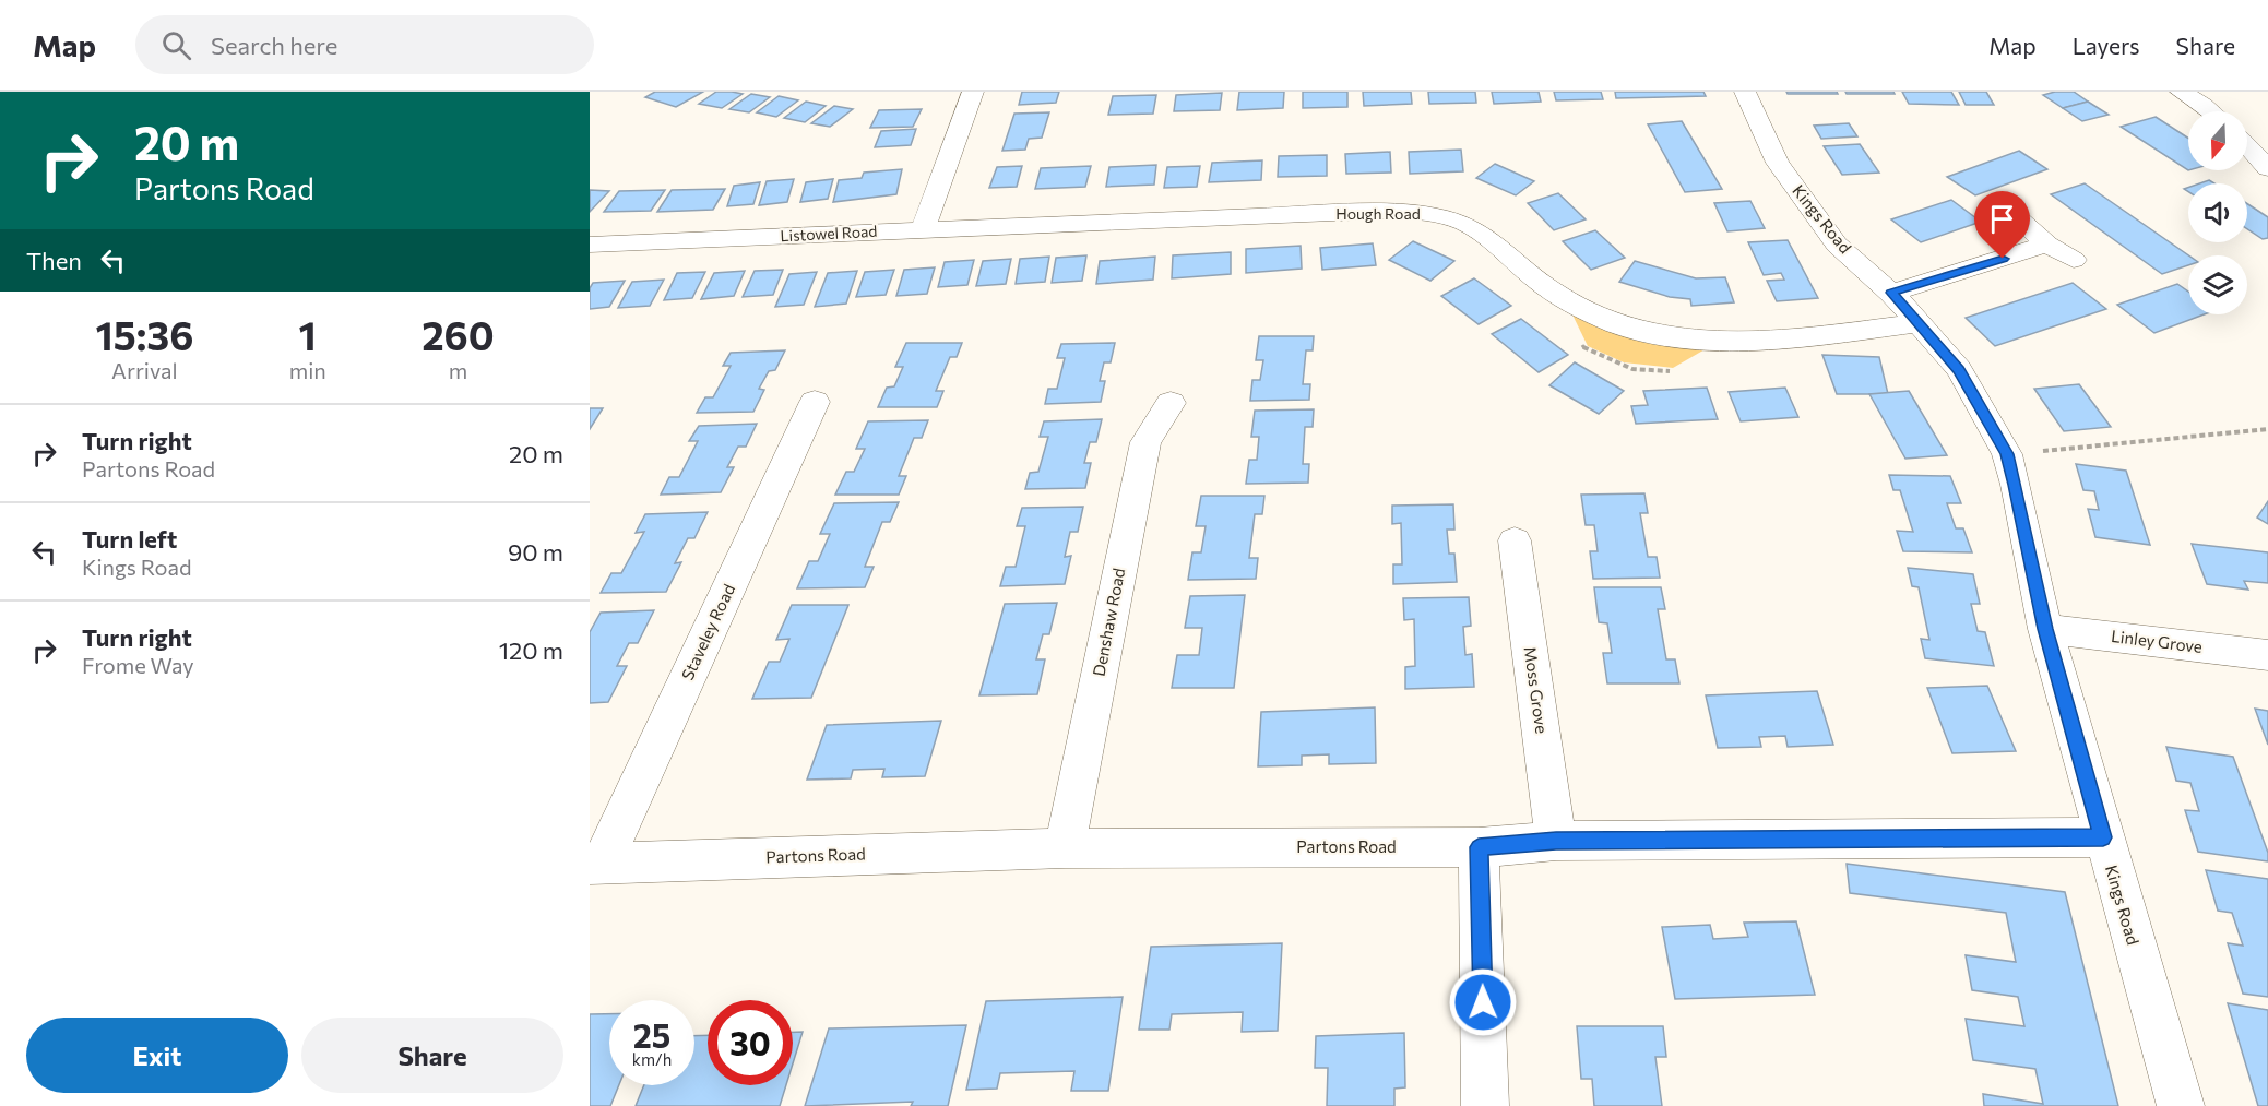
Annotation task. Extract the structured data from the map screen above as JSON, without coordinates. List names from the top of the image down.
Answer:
{
  "streets": {
    "street": [
      "Hough Road",
      "Kings Road",
      "Listowel Road",
      "Denshaw Road",
      "Staveley Road",
      "Linley Grove",
      "Moss Grove",
      "Partons Road"
    ]
  },
  "crossings": [
    ["Hough Road", "Kings Road"],
    ["Hough Road", "Listowel Road"],
    ["Kings Road", "Linley Grove"],
    ["Kings Road", "Partons Road"],
    ["Denshaw Road", "Partons Road"],
    ["Staveley Road", "Partons Road"],
    ["Moss Grove", "Partons Road"]
  ],
  "north": "bottom",
  "page": {
    "header": "Map",
    "search": "Search here",
    "nav": ["Map", "Layers", "Share"],
    "turn": ["20 m", "Partons Road"],
    "then": "Then",
    "eta": [
      "15:36",
      "Arrival",
      "1",
      "min",
      "260",
      "m"
    ],
    "list": [
      {
        "name": "Turn right",
        "note": "Partons Road",
        "value": "20 m"
      },
      {
        "name": "Turn left",
        "note": "Kings Road",
        "value": "90 m"
      },
      {
        "name": "Turn right",
        "note": "Frome Way",
        "value": "120 m"
      }
    ],
    "speed": "25 km/h",
    "limit": "30",
    "buttons": ["Exit", "Share"]
  }
}
